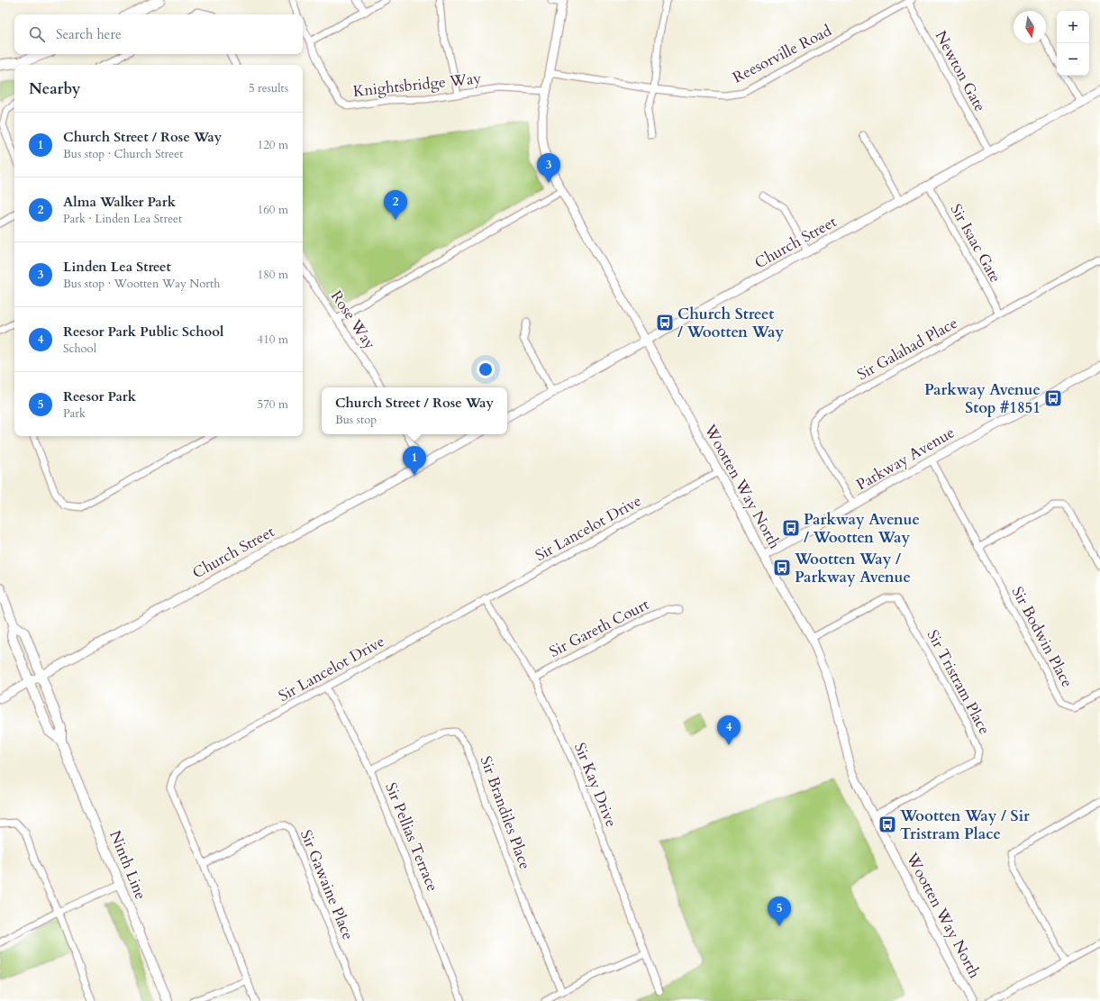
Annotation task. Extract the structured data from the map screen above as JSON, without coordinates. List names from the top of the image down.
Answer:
{
  "streets": {
    "main road": ["Ninth Line"],
    "street": [
      "Reesorville Road",
      "Newton Gate",
      "Knightsbridge Way",
      "Church Street",
      "Sir Isaac Gate",
      "Rose Way",
      "Sir Galahad Place",
      "Parkway Avenue",
      "Wootten Way North",
      "Sir Lancelot Drive",
      "Sir Gareth Court",
      "Sir Bodwin Place",
      "Sir Tristram Place",
      "Sir Kay Drive",
      "Sir Brandiles Place",
      "Sir Pellias Terrace",
      "Sir Gawaine Place"
    ]
  },
  "crossings": [
    ["Reesorville Road", "Newton Gate"],
    ["Reesorville Road", "Wootten Way North"],
    ["Newton Gate", "Church Street"],
    ["Knightsbridge Way", "Wootten Way North"],
    ["Church Street", "Sir Isaac Gate"],
    ["Church Street", "Wootten Way North"],
    ["Church Street", "Ninth Line"],
    ["Sir Isaac Gate", "Sir Galahad Place"],
    ["Sir Galahad Place", "Parkway Avenue"],
    ["Parkway Avenue", "Wootten Way North"],
    ["Parkway Avenue", "Sir Bodwin Place"],
    ["Wootten Way North", "Sir Lancelot Drive"],
    ["Wootten Way North", "Sir Tristram Place"],
    ["Sir Lancelot Drive", "Sir Kay Drive"],
    ["Sir Lancelot Drive", "Sir Pellias Terrace"],
    ["Sir Lancelot Drive", "Sir Gawaine Place"],
    ["Sir Gareth Court", "Sir Kay Drive"],
    ["Sir Brandiles Place", "Sir Pellias Terrace"]
  ],
  "places": {
    "bus stop": [
      "Church Street / Wootten Way",
      "Parkway Avenue Stop #1851",
      "Parkway Avenue / Wootten Way",
      "Wootten Way / Parkway Avenue",
      "Wootten Way / Sir Tristram Place"
    ]
  },
  "north": "bottom",
  "page": {
    "map_buttons": ["+", "−"],
    "search": "Search here",
    "heading": ["Nearby", "5 results"],
    "list": [
      {
        "mark": "1",
        "name": "Church Street / Rose Way",
        "note": "Bus stop · Church Street",
        "value": "120 m"
      },
      {
        "mark": "2",
        "name": "Alma Walker Park",
        "note": "Park · Linden Lea Street",
        "value": "160 m"
      },
      {
        "mark": "3",
        "name": "Linden Lea Street",
        "note": "Bus stop · Wootten Way North",
        "value": "180 m"
      },
      {
        "mark": "4",
        "name": "Reesor Park Public School",
        "note": "School",
        "value": "410 m"
      },
      {
        "mark": "5",
        "name": "Reesor Park",
        "note": "Park",
        "value": "570 m"
      }
    ],
    "pins": [
      "3",
      "2",
      "1",
      "4",
      "5"
    ],
    "popup": ["Church Street / Rose Way", "Bus stop"]
  }
}
